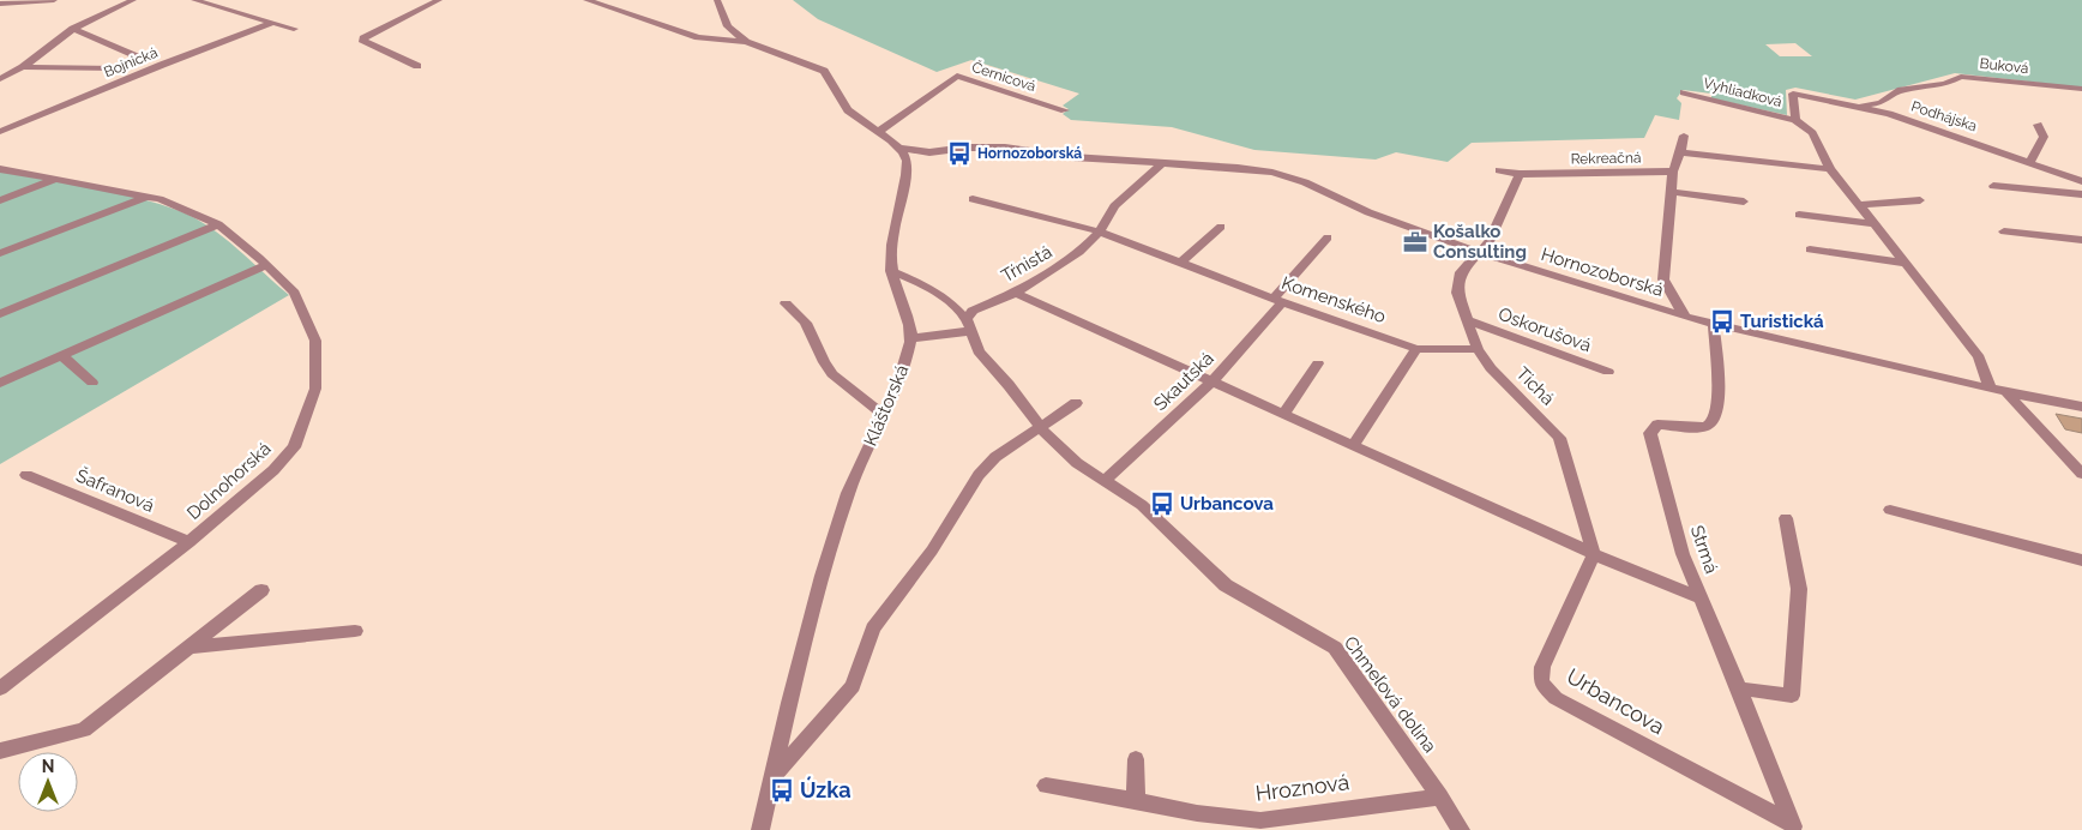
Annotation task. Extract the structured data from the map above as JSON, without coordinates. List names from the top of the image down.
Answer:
{
  "streets": {
    "street": [
      "Bojnická",
      "Buková",
      "Černicová",
      "Vyhliadková",
      "Podhájska",
      "Rekreačná",
      "Tŕnistá",
      "Hornozoborská",
      "Komenského",
      "Oskorušová",
      "Skautská",
      "Tichá",
      "Kláštorská",
      "Dolnohorská",
      "Šafranová",
      "Strmá",
      "Chmeľová dolina",
      "Urbancova",
      "Hroznová"
    ]
  },
  "crossings": [
    ["Buková", "Podhájska"],
    ["Vyhliadková", "Podhájska"],
    ["Tŕnistá", "Hornozoborská"],
    ["Tŕnistá", "Komenského"],
    ["Tŕnistá", "Chmeľová dolina"],
    ["Hornozoborská", "Tichá"],
    ["Hornozoborská", "Kláštorská"],
    ["Hornozoborská", "Strmá"],
    ["Komenského", "Skautská"],
    ["Komenského", "Tichá"],
    ["Oskorušová", "Tichá"],
    ["Skautská", "Chmeľová dolina"],
    ["Tichá", "Urbancova"],
    ["Kláštorská", "Chmeľová dolina"],
    ["Dolnohorská", "Šafranová"],
    ["Strmá", "Urbancova"],
    ["Chmeľová dolina", "Hroznová"]
  ],
  "places": {
    "bus stop": [
      "Hornozoborská",
      "Turistická",
      "Urbancova",
      "Úzka"
    ],
    "office": ["Košalko Consulting"]
  },
  "north": "top"
}
